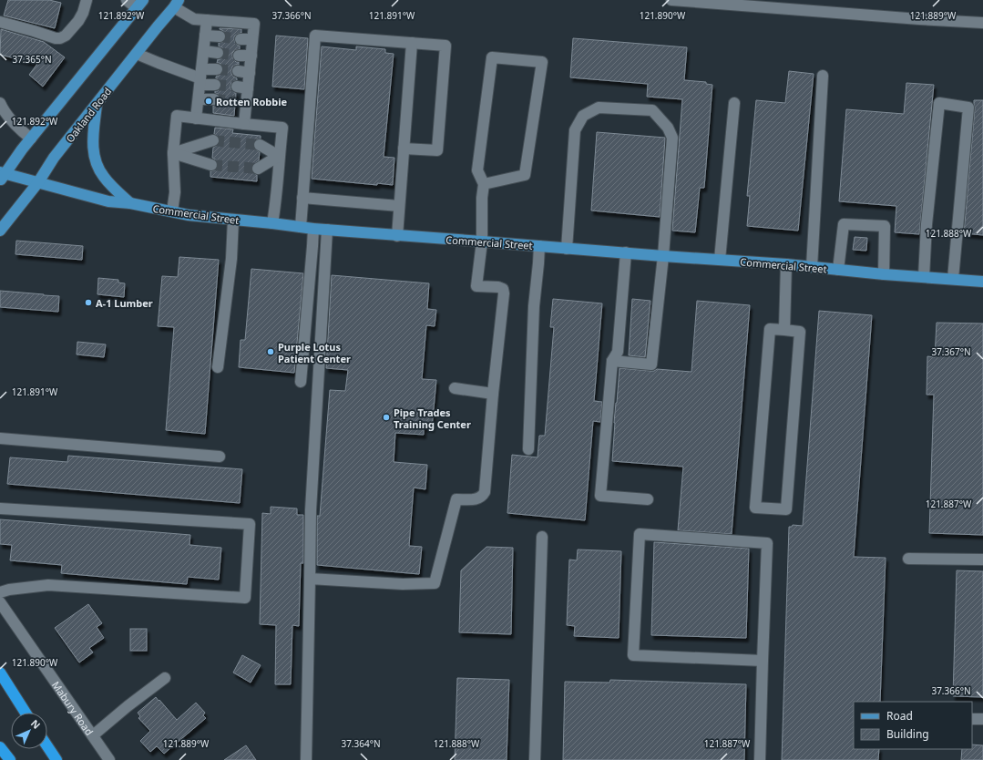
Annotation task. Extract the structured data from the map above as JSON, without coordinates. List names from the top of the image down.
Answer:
{
  "streets": {
    "main road": ["Oakland Road", "Commercial Street"],
    "street": ["Mabury Road"]
  },
  "crossings": [
    ["Oakland Road", "Commercial Street"]
  ],
  "places": [
    "Rotten Robbie",
    "A-1 Lumber",
    "Purple Lotus Patient Center",
    "Pipe Trades Training Center"
  ],
  "legend": ["Road", "Building"],
  "north": "top right",
  "coordinates": [
    "121.892°W",
    "37.366°N",
    "121.891°W",
    "121.890°W",
    "121.889°W",
    "37.365°N",
    "121.888°W",
    "37.367°N",
    "121.887°W",
    "37.364°N"
  ]
}
